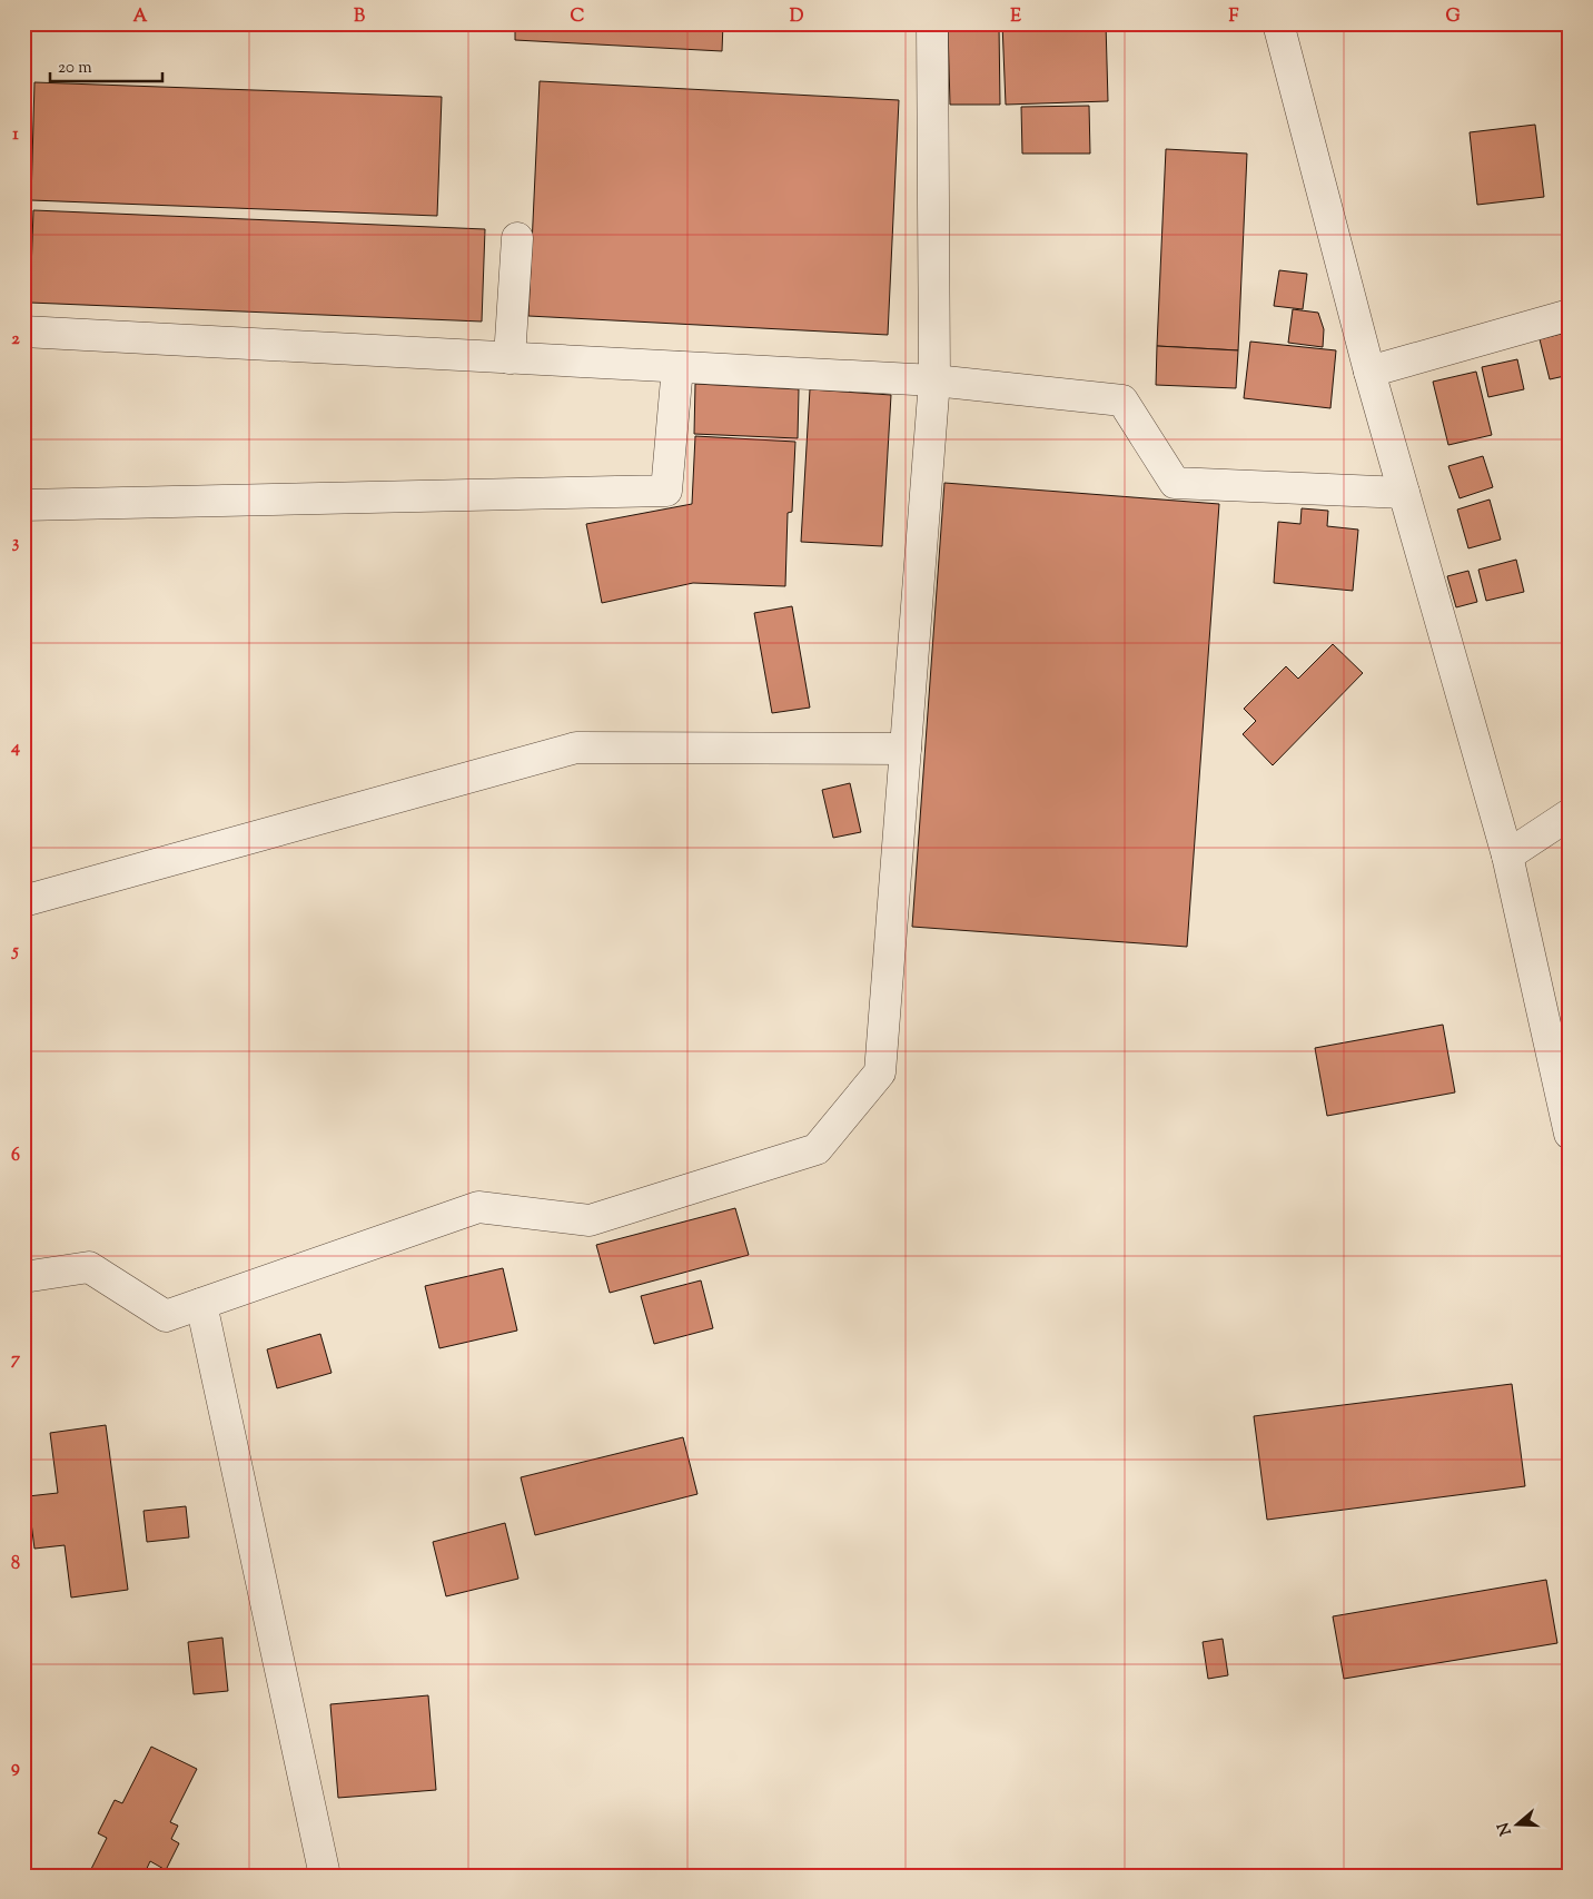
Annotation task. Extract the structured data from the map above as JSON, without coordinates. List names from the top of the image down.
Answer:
{
  "scale_bar": "20 m",
  "north": "left",
  "grid": {
    "columns": [
      "A",
      "B",
      "C",
      "D",
      "E",
      "F",
      "G"
    ],
    "rows": [
      "1",
      "2",
      "3",
      "4",
      "5",
      "6",
      "7",
      "8",
      "9"
    ]
  }
}
